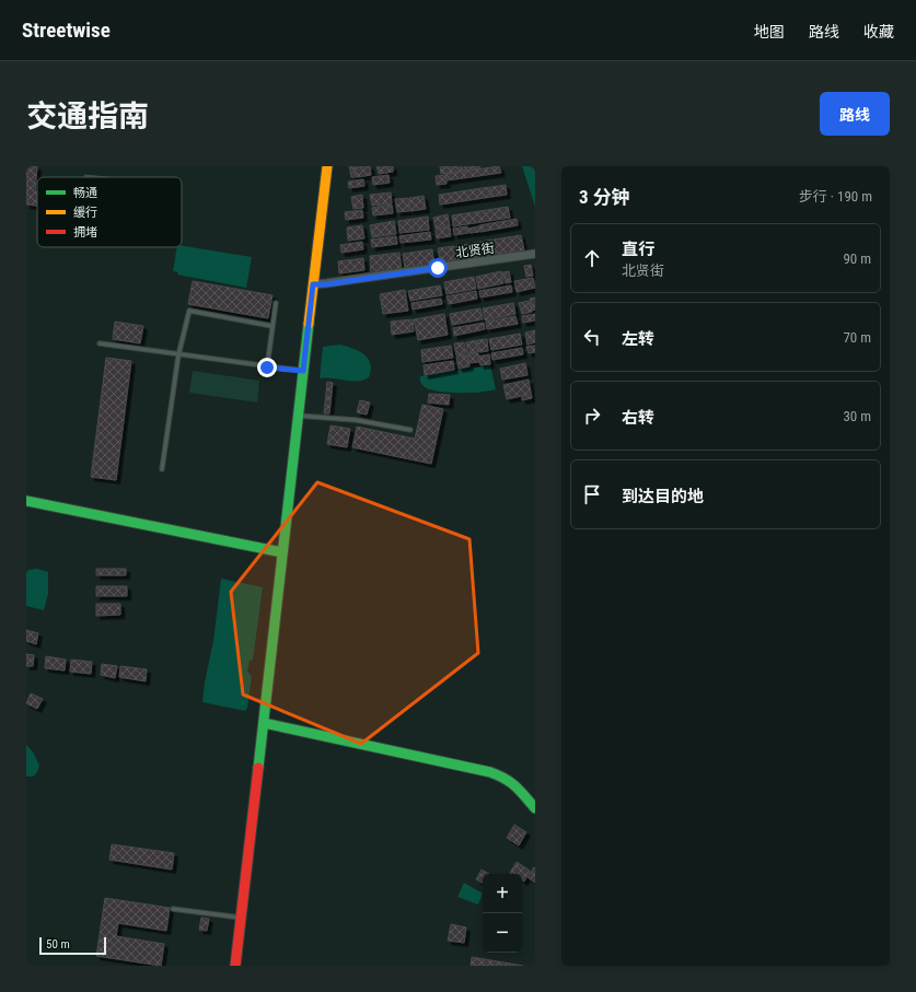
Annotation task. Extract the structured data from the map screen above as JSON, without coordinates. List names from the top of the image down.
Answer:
{
  "streets": {
    "street": ["北贤街"]
  },
  "legend": ["畅通", "缓行", "拥堵"],
  "scale_bar": "50 m",
  "page": {
    "header": "Streetwise",
    "nav": ["地图", "路线", "收藏"],
    "title": "交通指南",
    "buttons": "路线",
    "heading": ["3 分钟", "步行 · 190 m"],
    "list": [
      ["直行", "北贤街", "90 m"],
      ["左转", "70 m"],
      ["右转", "30 m"],
      "到达目的地"
    ],
    "map_buttons": ["+", "−"],
    "scale": "50 m"
  }
}
